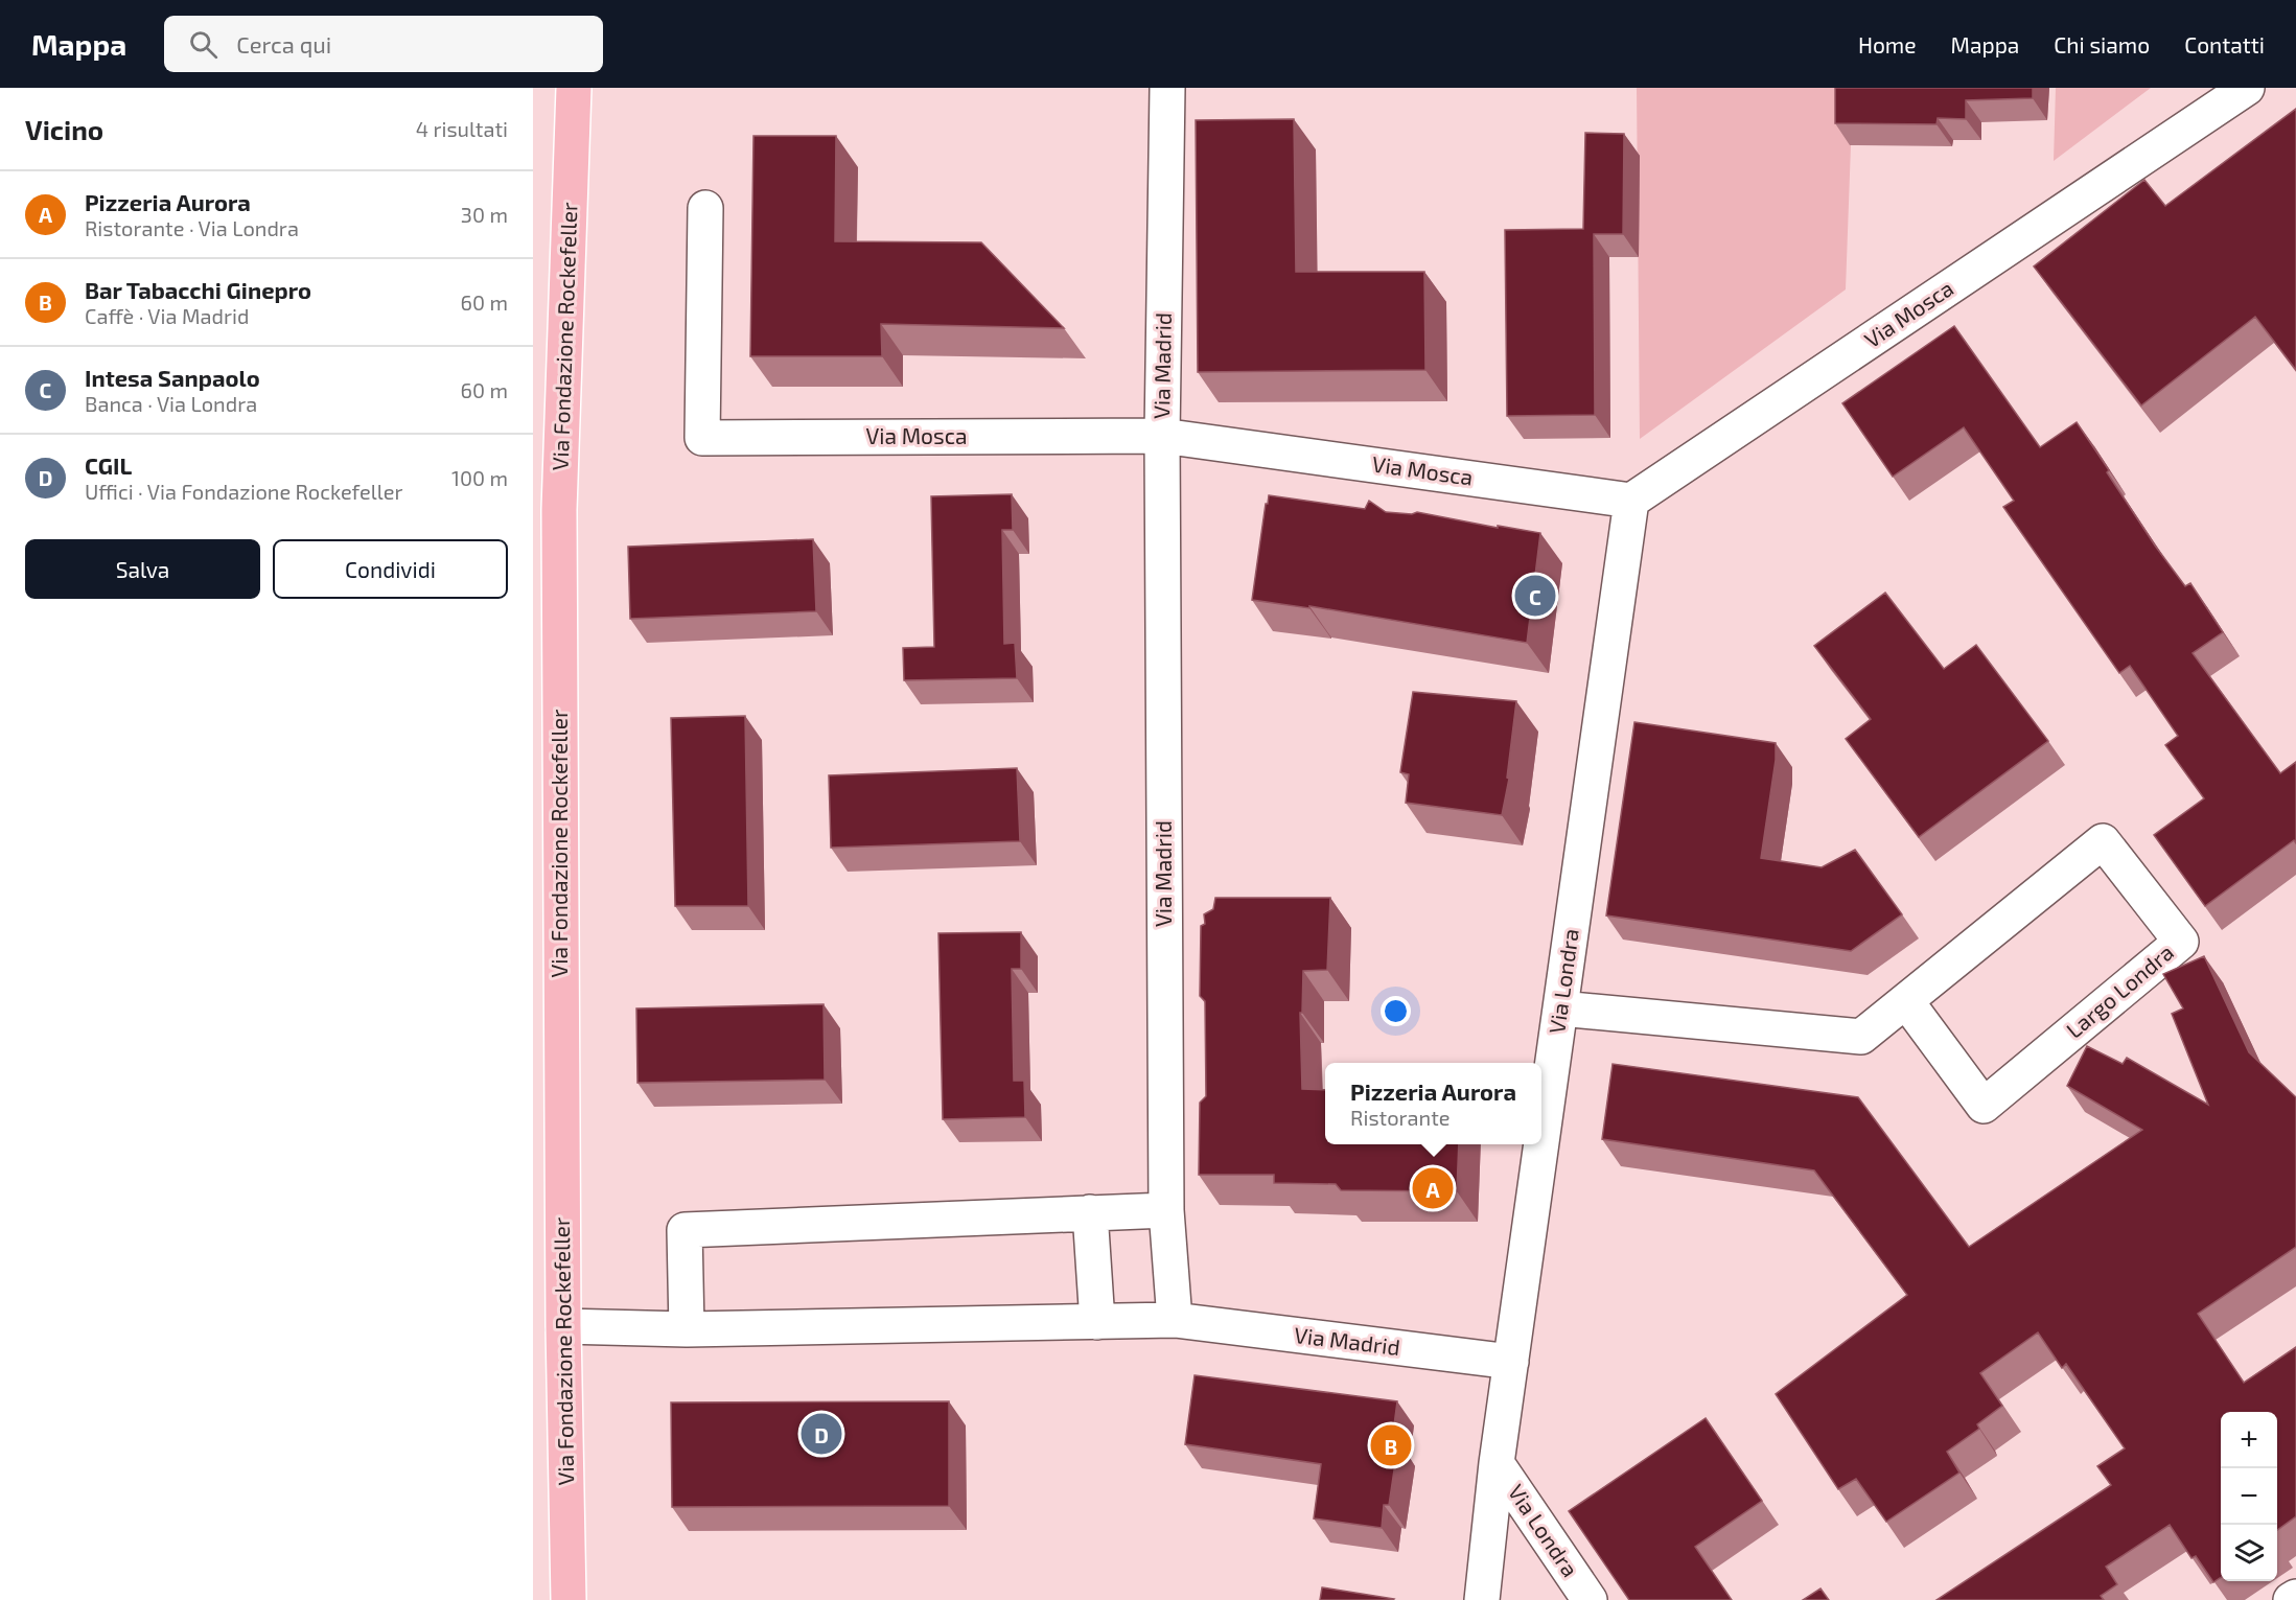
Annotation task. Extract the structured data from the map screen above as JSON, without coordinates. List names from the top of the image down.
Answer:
{
  "streets": {
    "main road": ["Via Fondazione Rockefeller"],
    "street": [
      "Via Mosca",
      "Via Madrid",
      "Via Londra",
      "Largo Londra"
    ]
  },
  "crossings": [
    ["Via Mosca", "Via Madrid"],
    ["Via Mosca", "Via Londra"],
    ["Via Madrid", "Via Londra"],
    ["Via Londra", "Largo Londra"]
  ],
  "page": {
    "header": "Mappa",
    "search": "Cerca qui",
    "nav": [
      "Home",
      "Mappa",
      "Chi siamo",
      "Contatti"
    ],
    "heading": ["Vicino", "4 risultati"],
    "list": [
      {
        "mark": "A",
        "name": "Pizzeria Aurora",
        "note": "Ristorante · Via Londra",
        "value": "30 m"
      },
      {
        "mark": "B",
        "name": "Bar Tabacchi Ginepro",
        "note": "Caffè · Via Madrid",
        "value": "60 m"
      },
      {
        "mark": "C",
        "name": "Intesa Sanpaolo",
        "note": "Banca · Via Londra",
        "value": "60 m"
      },
      {
        "mark": "D",
        "name": "CGIL",
        "note": "Uffici · Via Fondazione Rockefeller",
        "value": "100 m"
      }
    ],
    "buttons": ["Salva", "Condividi"],
    "pins": [
      "C",
      "A",
      "D",
      "B"
    ],
    "popup": ["Pizzeria Aurora", "Ristorante"],
    "map_buttons": ["+", "−"]
  }
}
